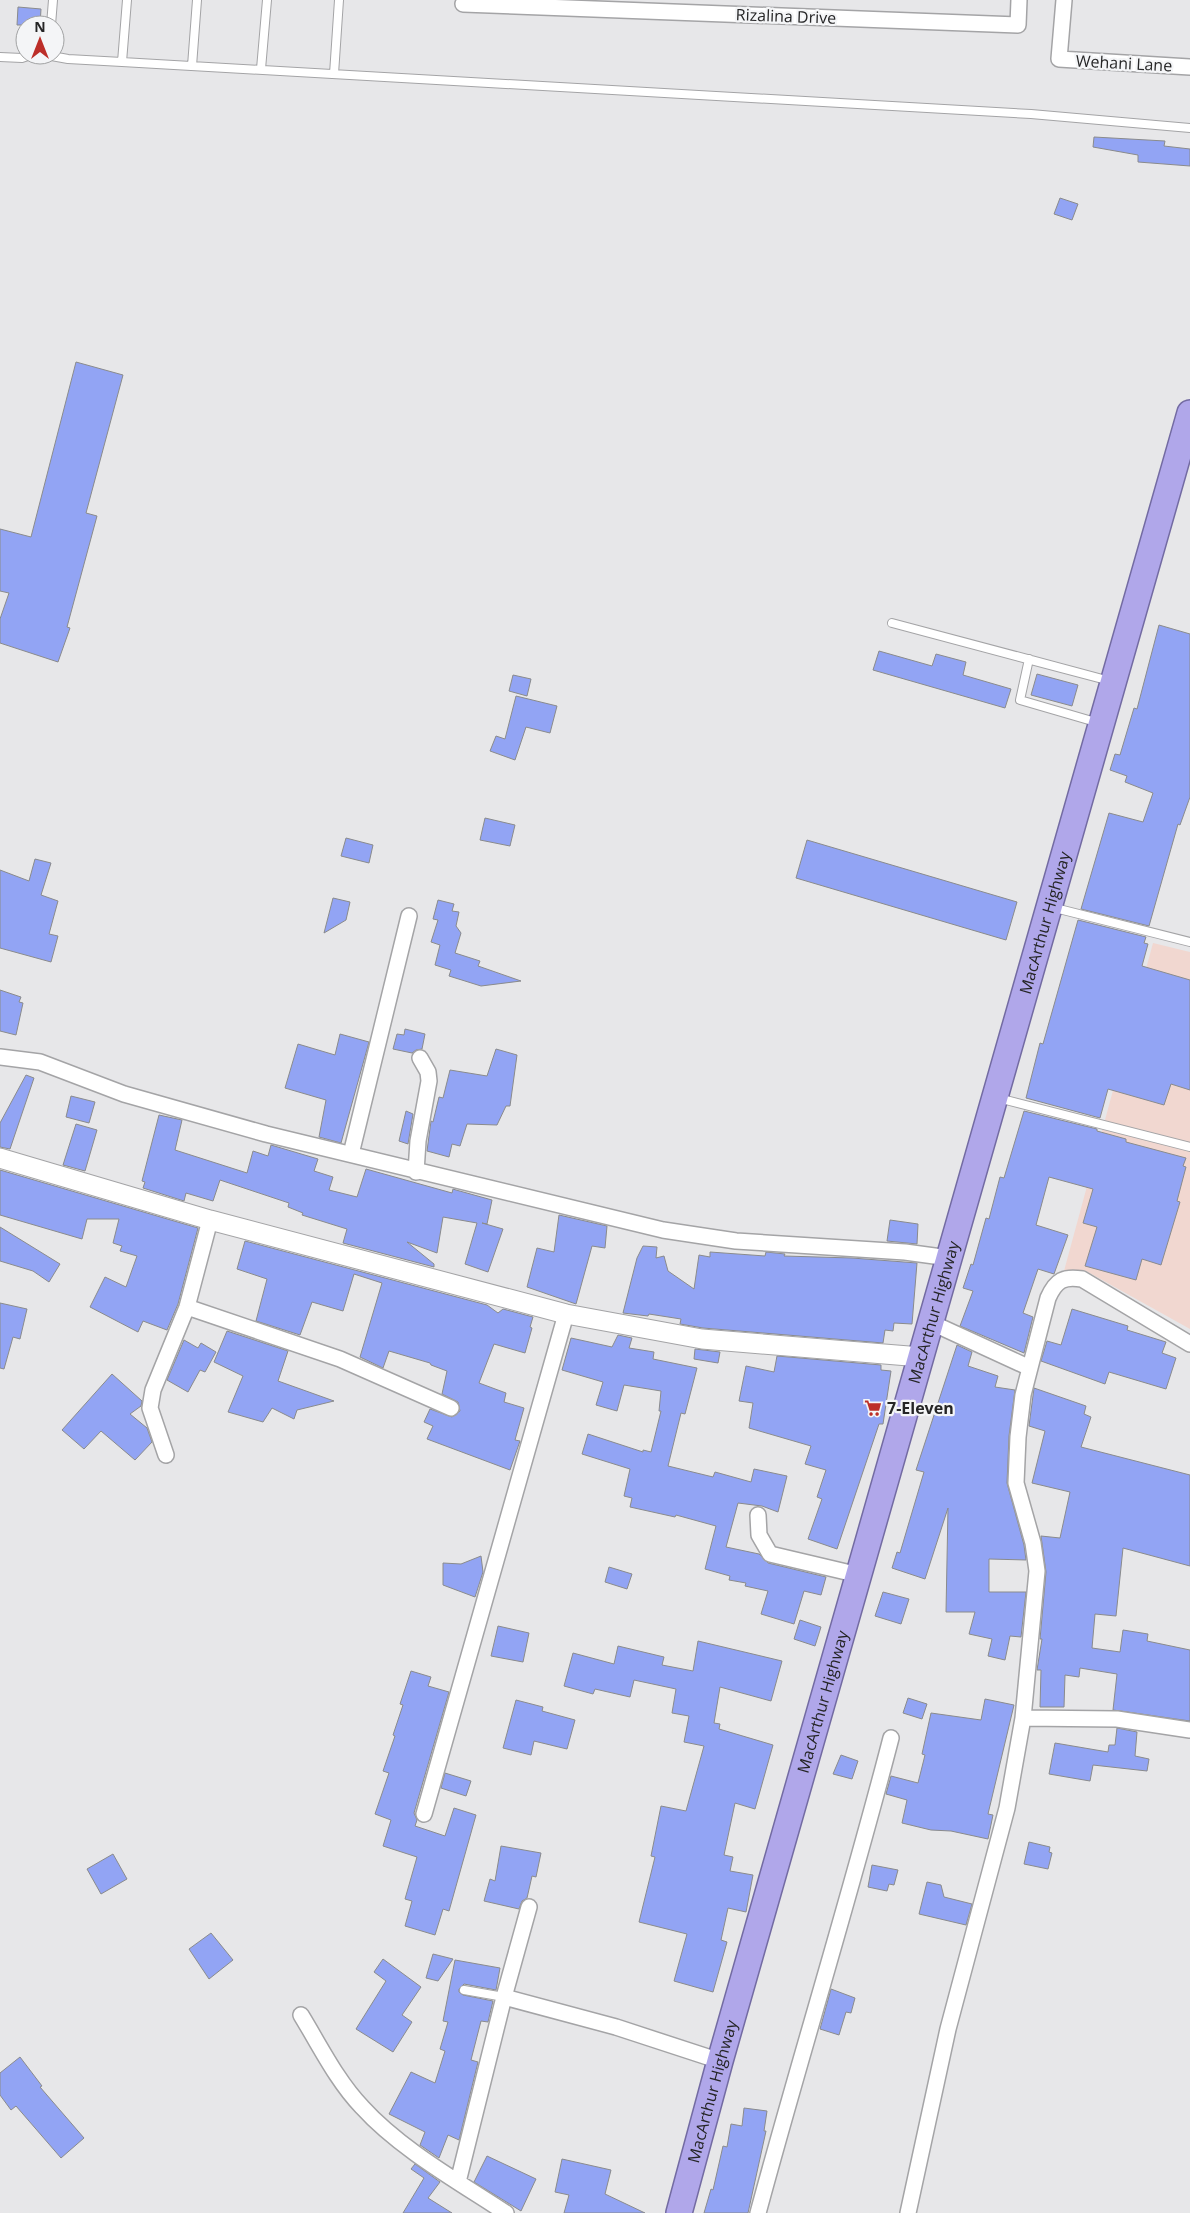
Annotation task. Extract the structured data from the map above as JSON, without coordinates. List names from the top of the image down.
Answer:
{
  "streets": {
    "highway": ["MacArthur Highway"],
    "street": ["Rizalina Drive", "Wehani Lane"]
  },
  "places": {
    "supermarket": ["7-Eleven"]
  },
  "north": "top"
}
